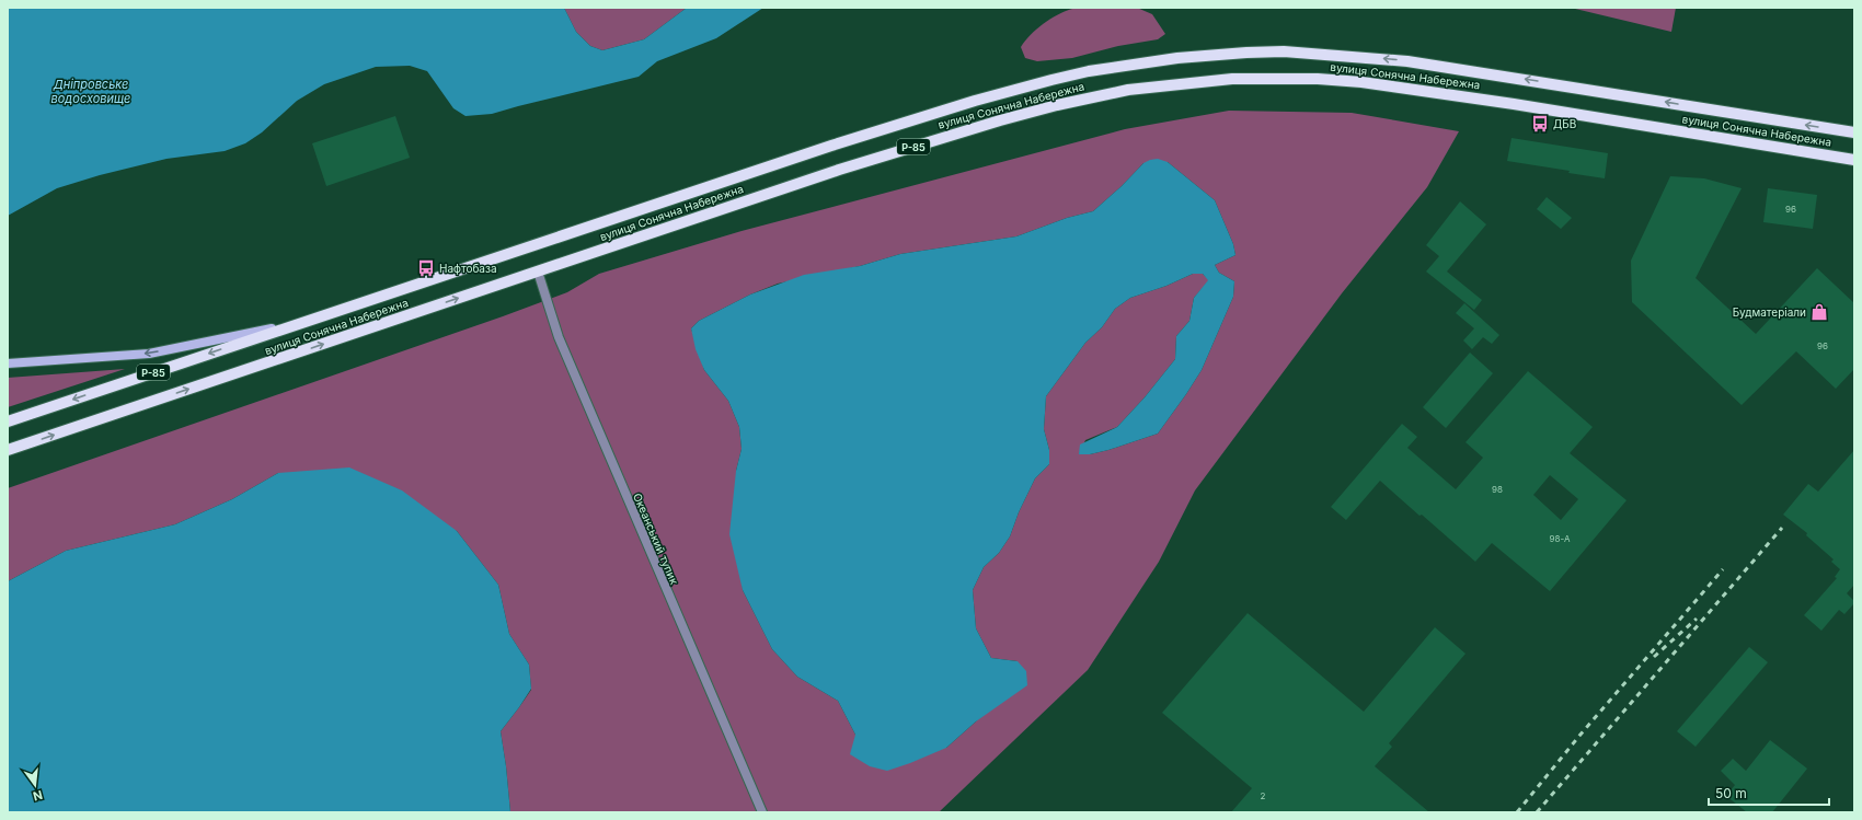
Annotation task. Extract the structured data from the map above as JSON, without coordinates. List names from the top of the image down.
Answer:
{
  "streets": {
    "main road": ["вулиця Сонячна Набережна", "Р-85"],
    "street": ["Океанський тупик"]
  },
  "crossings": [
    ["вулиця Сонячна Набережна", "Океанський тупик"]
  ],
  "water": ["Дніпровське водосховище"],
  "places": {
    "bus stop": ["ДБВ", "Нафтобаза"],
    "shop": ["Будматеріали"]
  },
  "house_numbers": [
    "96",
    "96",
    "98",
    "98-А",
    "2"
  ],
  "scale_bar": "50 m",
  "north": "bottom"
}
